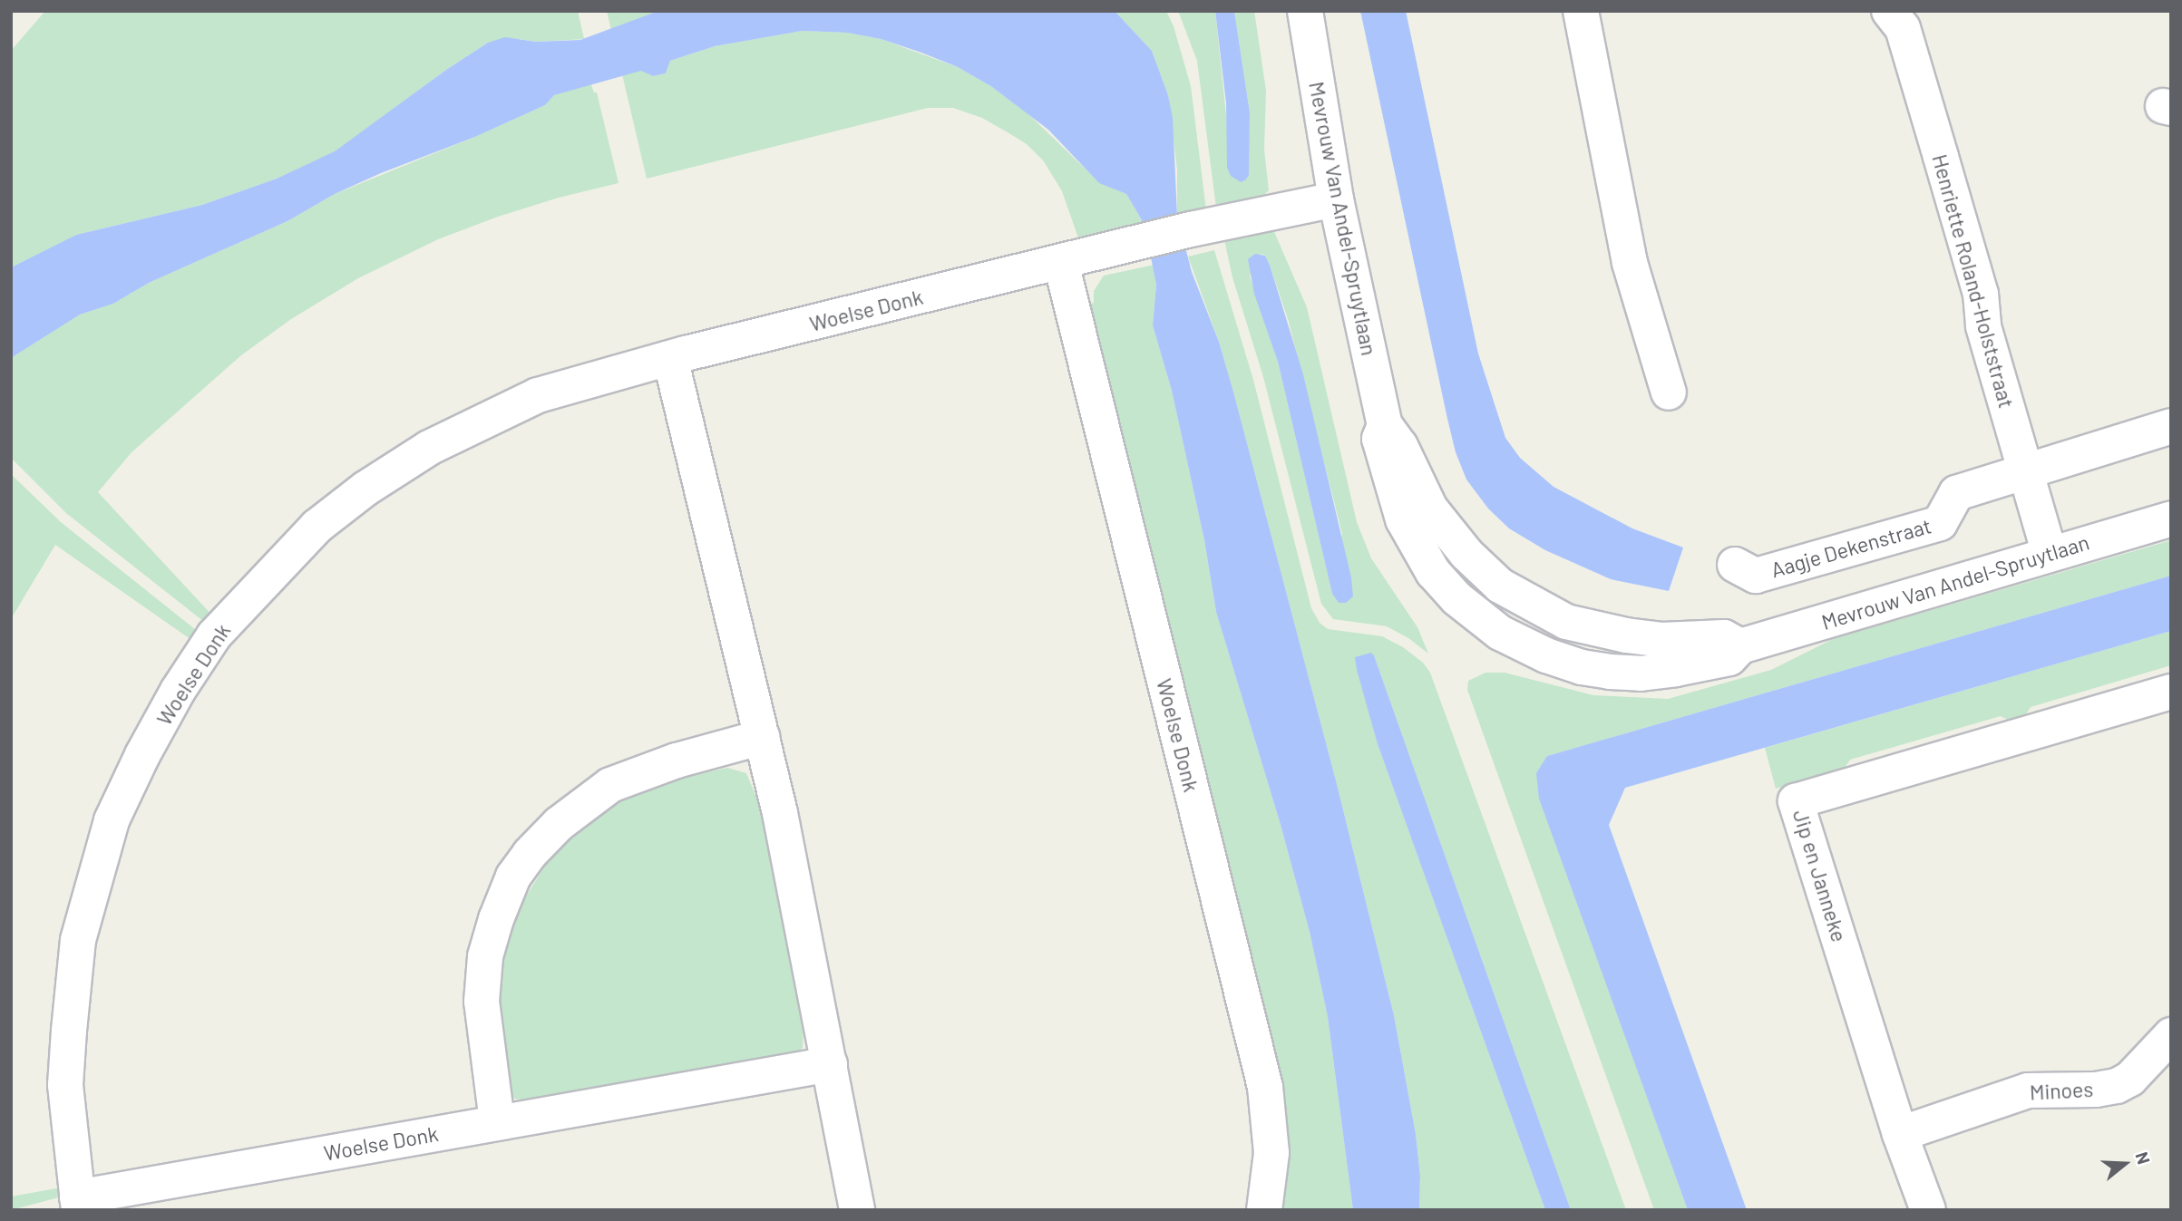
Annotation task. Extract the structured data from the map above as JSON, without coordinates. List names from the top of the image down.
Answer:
{
  "streets": {
    "street": [
      "Mevrouw Van Andel-Spruytlaan",
      "Henriette Roland-Holststraat",
      "Woelse Donk",
      "Aagje Dekenstraat",
      "Jip en Janneke",
      "Minoes"
    ]
  },
  "crossings": [
    ["Mevrouw Van Andel-Spruytlaan", "Henriette Roland-Holststraat"],
    ["Mevrouw Van Andel-Spruytlaan", "Woelse Donk"],
    ["Henriette Roland-Holststraat", "Aagje Dekenstraat"],
    ["Jip en Janneke", "Minoes"]
  ],
  "north": "right"
}
